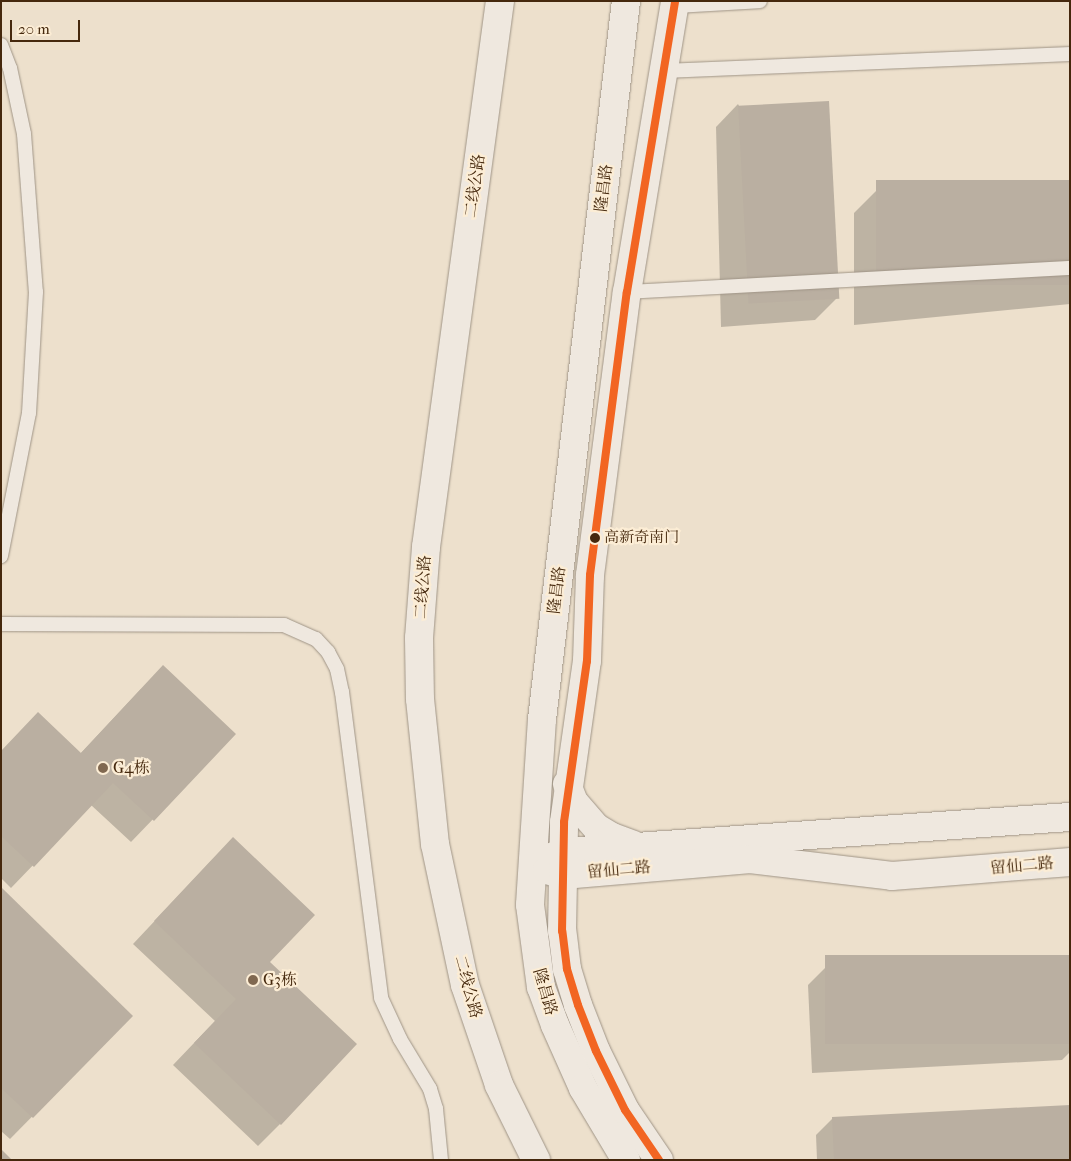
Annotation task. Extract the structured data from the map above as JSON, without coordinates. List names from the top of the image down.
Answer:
{
  "streets": {
    "street": ["二线公路", "隆昌路", "留仙二路"]
  },
  "crossings": [
    ["隆昌路", "留仙二路"]
  ],
  "places": ["高新奇南门", "G4栋", "G3栋"],
  "scale_bar": "20 m"
}
